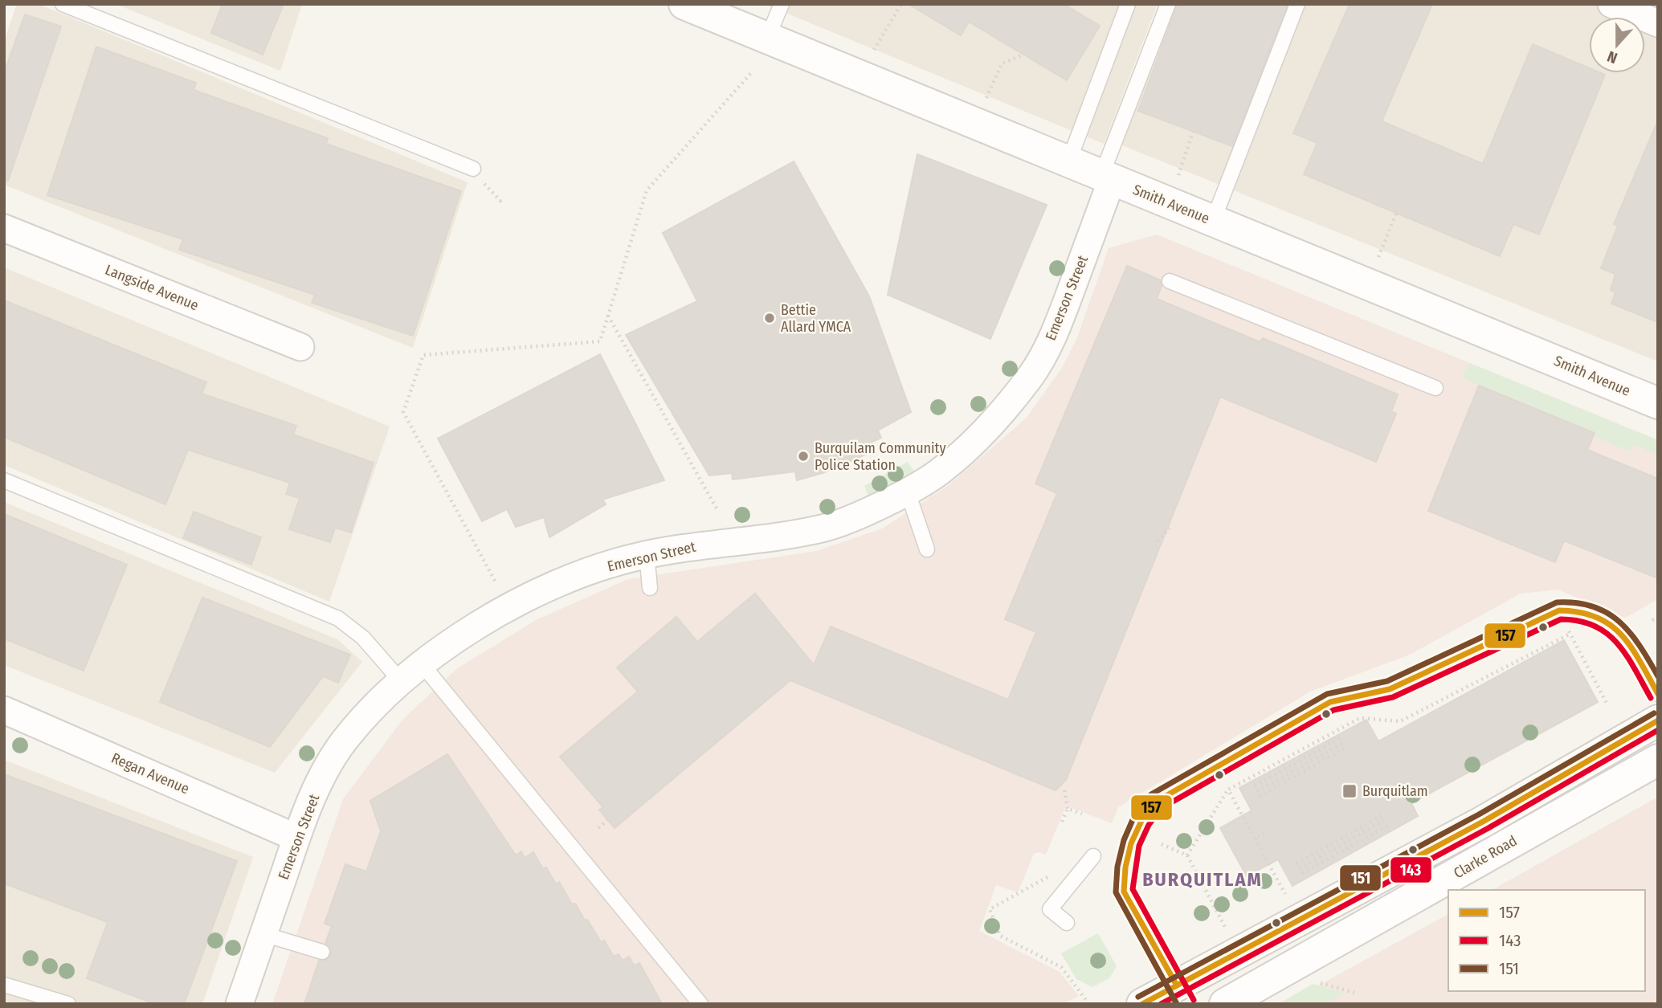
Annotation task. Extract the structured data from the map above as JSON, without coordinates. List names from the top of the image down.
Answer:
{
  "streets": {
    "main road": ["Smith Avenue", "Clarke Road"],
    "street": ["Langside Avenue", "Emerson Street", "Regan Avenue"]
  },
  "crossings": [
    ["Smith Avenue", "Emerson Street"],
    ["Emerson Street", "Regan Avenue"]
  ],
  "districts": ["BURQUITLAM"],
  "places": {
    "other": ["Bettie Allard YMCA", "Burquilam Community Police Station"],
    "transit": ["Burquitlam"]
  },
  "lines": ["transit line 151", "transit line 157", "transit line 143"],
  "legend": ["157", "143", "151"],
  "north": "bottom"
}
